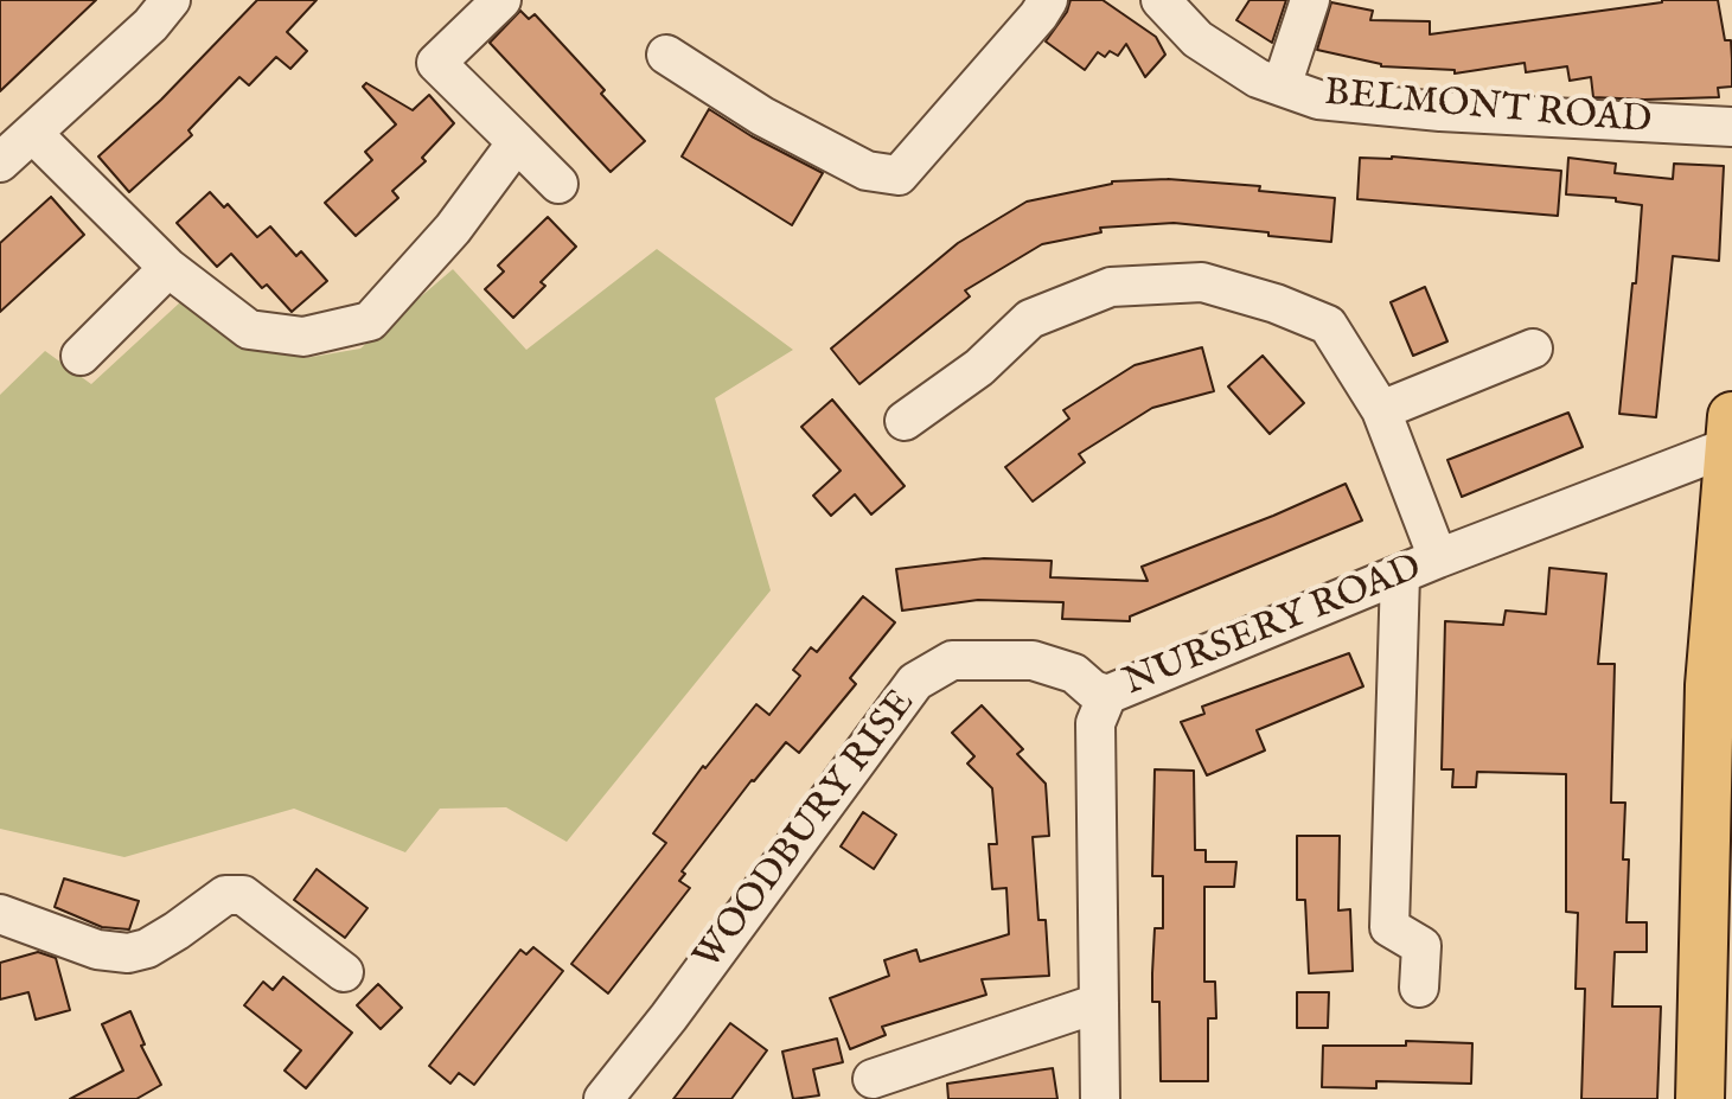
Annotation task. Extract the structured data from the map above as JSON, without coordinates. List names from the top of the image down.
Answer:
{
  "streets": {
    "street": ["BELMONT ROAD", "NURSERY ROAD", "WOODBURY RISE"]
  },
  "crossings": [
    ["NURSERY ROAD", "WOODBURY RISE"]
  ]
}
